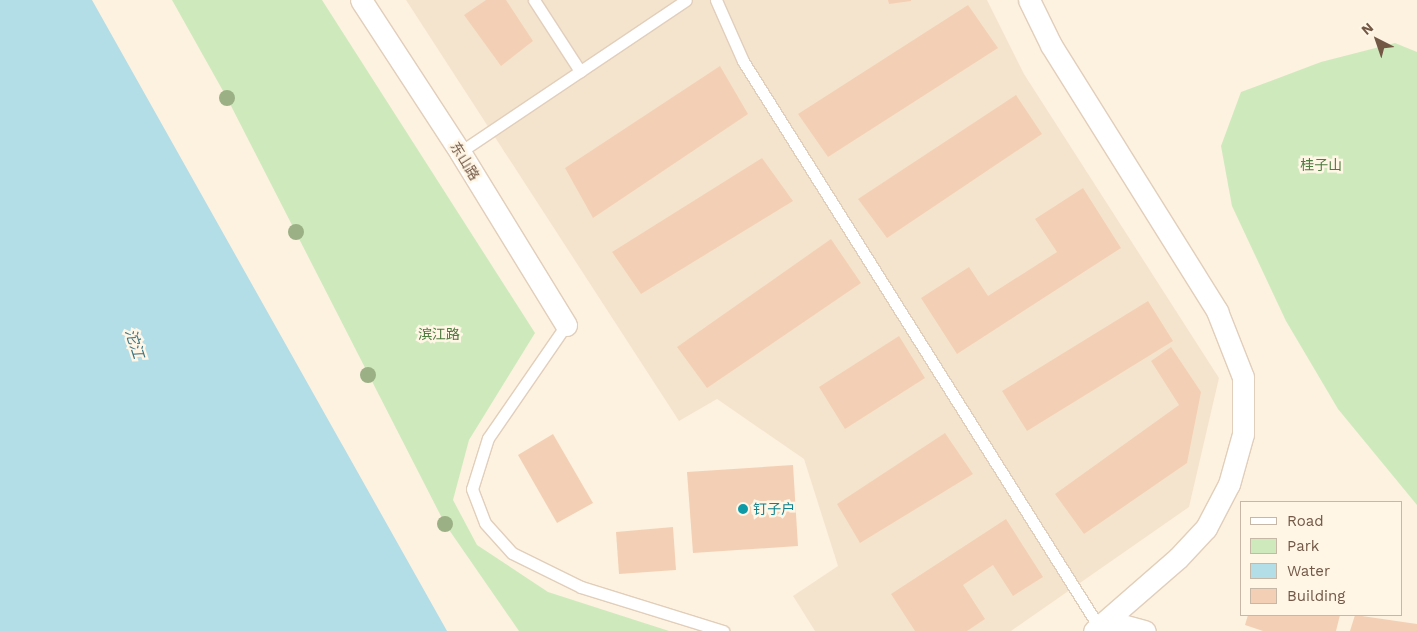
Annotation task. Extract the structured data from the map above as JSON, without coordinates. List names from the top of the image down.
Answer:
{
  "streets": {
    "street": ["东山路"]
  },
  "water": ["沱江"],
  "parks": ["桂子山", "滨江路"],
  "places": ["钉子户"],
  "legend": [
    "Road",
    "Park",
    "Water",
    "Building"
  ],
  "north": "top left"
}
